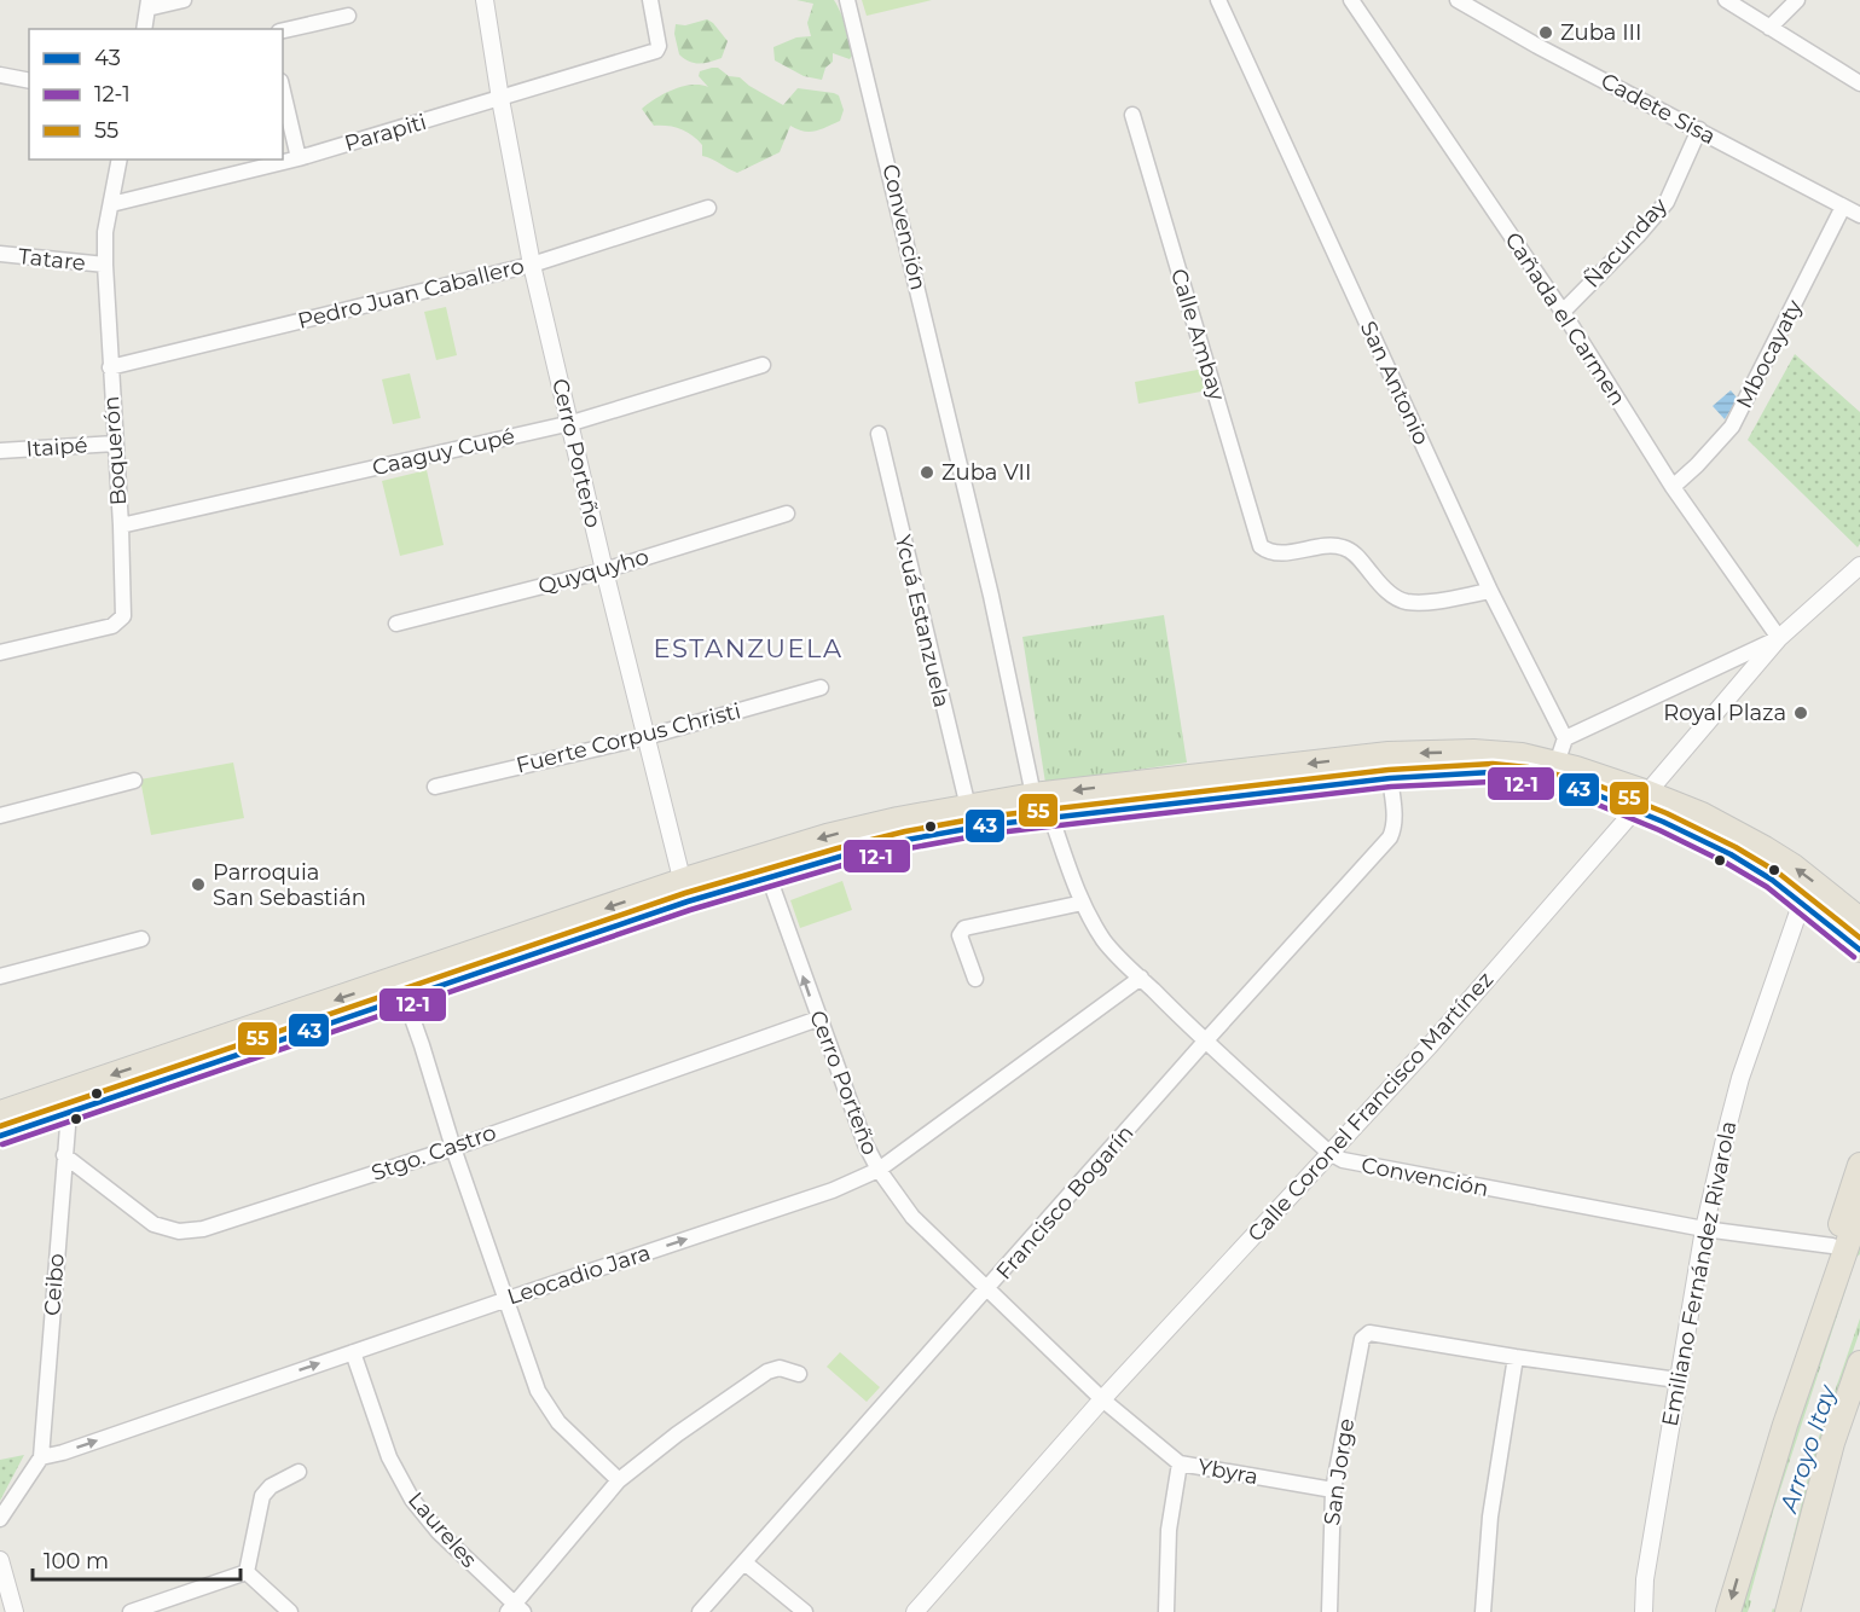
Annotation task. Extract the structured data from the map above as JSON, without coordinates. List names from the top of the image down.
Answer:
{
  "streets": {
    "street": [
      "Cadete Sisa",
      "Parapiti",
      "Convención",
      "Ñacunday",
      "Tatare",
      "Pedro Juan Caballero",
      "Cañada el Carmen",
      "Calle Ambay",
      "Mbocayaty",
      "San Antonio",
      "Itaipé",
      "Boquerón",
      "Caaguy Cupé",
      "Cerro Porteño",
      "Quyquyho",
      "Ycuá Estanzuela",
      "Fuerte Corpus Christi",
      "Calle Coronel Francisco Martínez",
      "Stgo. Castro",
      "Francisco Bogarín",
      "Emiliano Fernández Rivarola",
      "Leocadio Jara",
      "Ceibo",
      "Ybyra",
      "San Jorge",
      "Laureles"
    ]
  },
  "crossings": [
    ["Cadete Sisa", "Ñacunday"],
    ["Cadete Sisa", "Mbocayaty"],
    ["Parapiti", "Boquerón"],
    ["Parapiti", "Cerro Porteño"],
    ["Convención", "Calle Coronel Francisco Martínez"],
    ["Convención", "Francisco Bogarín"],
    ["Convención", "Emiliano Fernández Rivarola"],
    ["Convención", "Leocadio Jara"],
    ["Ñacunday", "Cañada el Carmen"],
    ["Tatare", "Boquerón"],
    ["Pedro Juan Caballero", "Boquerón"],
    ["Pedro Juan Caballero", "Cerro Porteño"],
    ["Cañada el Carmen", "Mbocayaty"],
    ["Cañada el Carmen", "Calle Coronel Francisco Martínez"],
    ["Calle Ambay", "San Antonio"],
    ["Itaipé", "Boquerón"],
    ["Boquerón", "Caaguy Cupé"],
    ["Caaguy Cupé", "Cerro Porteño"],
    ["Cerro Porteño", "Quyquyho"],
    ["Cerro Porteño", "Fuerte Corpus Christi"],
    ["Cerro Porteño", "Calle Coronel Francisco Martínez"],
    ["Cerro Porteño", "Stgo. Castro"],
    ["Cerro Porteño", "Francisco Bogarín"],
    ["Cerro Porteño", "Leocadio Jara"],
    ["Cerro Porteño", "Ybyra"],
    ["Calle Coronel Francisco Martínez", "Ybyra"],
    ["Stgo. Castro", "Ceibo"],
    ["Leocadio Jara", "Ceibo"],
    ["Leocadio Jara", "Laureles"],
    ["Ybyra", "San Jorge"]
  ],
  "one_way": ["Leocadio Jara"],
  "districts": ["ESTANZUELA"],
  "water": ["Arroyo Itay"],
  "places": [
    "Zuba III",
    "Zuba VII",
    "Royal Plaza",
    "Parroquia San Sebastián"
  ],
  "lines": ["transit line 55", "transit line 43", "transit line 12-1"],
  "legend": ["43", "12-1", "55"],
  "scale_bar": "100 m"
}
